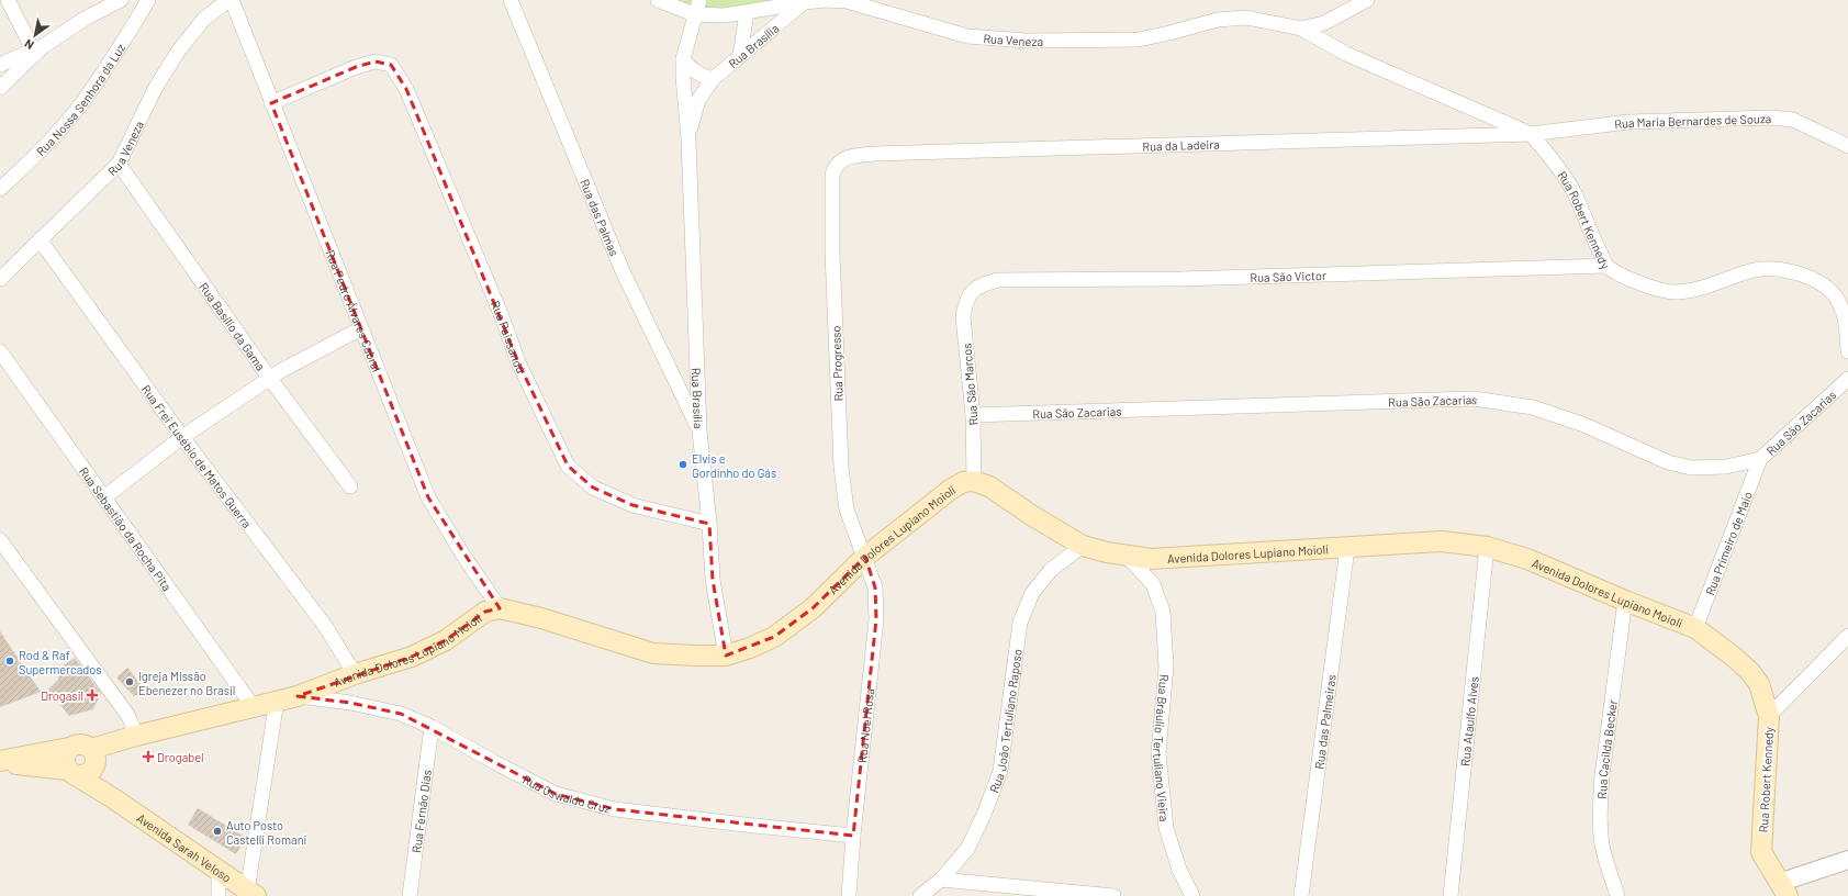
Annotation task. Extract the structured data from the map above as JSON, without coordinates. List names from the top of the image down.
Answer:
{
  "streets": {
    "main road": ["Rua Robert Kennedy", "Avenida Dolores Lupiano Moioli", "Avenida Sarah Veloso"],
    "street": [
      "Rua Veneza",
      "Rua Brasília",
      "Rua Nossa Senhora da Luz",
      "Rua Maria Bernardes de Souza",
      "Rua da Ladeira",
      "Rua das Palmas",
      "Rua São Victor",
      "Rua Pedro Álvares Cabral",
      "Rua Basílio da Gama",
      "Rua Paissandú",
      "Rua Progresso",
      "Rua São Marcos",
      "Rua São Zacarias",
      "Rua Frei Eusébio de Matos Guerra",
      "Rua Sebastião da Rocha Pita",
      "Rua Primeiro de Maio",
      "Rua João Tertuliano Raposo",
      "Rua Ataulfo Alves",
      "Rua das Palmeiras",
      "Rua Noel Rosa",
      "Rua Bráulio Tertuliano Vieira",
      "Rua Cacilda Becker",
      "Rua Oswaldo Cruz",
      "Rua Fernão Dias"
    ]
  },
  "crossings": [
    ["Rua Veneza", "Rua Brasília"],
    ["Rua Veneza", "Rua Robert Kennedy"],
    ["Rua Veneza", "Rua Pedro Álvares Cabral"],
    ["Rua Veneza", "Rua Basílio da Gama"],
    ["Rua Veneza", "Rua Frei Eusébio de Matos Guerra"],
    ["Rua Brasília", "Rua das Palmas"],
    ["Rua Brasília", "Rua Paissandú"],
    ["Rua Brasília", "Avenida Dolores Lupiano Moioli"],
    ["Rua Maria Bernardes de Souza", "Rua da Ladeira"],
    ["Rua Maria Bernardes de Souza", "Rua Robert Kennedy"],
    ["Rua da Ladeira", "Rua Robert Kennedy"],
    ["Rua da Ladeira", "Rua Progresso"],
    ["Rua Robert Kennedy", "Rua São Victor"],
    ["Rua Robert Kennedy", "Avenida Dolores Lupiano Moioli"],
    ["Rua São Victor", "Rua São Marcos"],
    ["Rua Pedro Álvares Cabral", "Rua Paissandú"],
    ["Rua Pedro Álvares Cabral", "Avenida Dolores Lupiano Moioli"],
    ["Rua Progresso", "Avenida Dolores Lupiano Moioli"],
    ["Rua Progresso", "Rua Noel Rosa"],
    ["Rua São Marcos", "Rua São Zacarias"],
    ["Rua São Marcos", "Avenida Dolores Lupiano Moioli"],
    ["Rua São Zacarias", "Rua Primeiro de Maio"],
    ["Rua Frei Eusébio de Matos Guerra", "Avenida Dolores Lupiano Moioli"],
    ["Rua Sebastião da Rocha Pita", "Avenida Dolores Lupiano Moioli"],
    ["Avenida Dolores Lupiano Moioli", "Rua Primeiro de Maio"],
    ["Avenida Dolores Lupiano Moioli", "Rua João Tertuliano Raposo"],
    ["Avenida Dolores Lupiano Moioli", "Rua Ataulfo Alves"],
    ["Avenida Dolores Lupiano Moioli", "Rua das Palmeiras"],
    ["Avenida Dolores Lupiano Moioli", "Rua Noel Rosa"],
    ["Avenida Dolores Lupiano Moioli", "Rua Bráulio Tertuliano Vieira"],
    ["Avenida Dolores Lupiano Moioli", "Rua Cacilda Becker"],
    ["Avenida Dolores Lupiano Moioli", "Rua Oswaldo Cruz"],
    ["Avenida Dolores Lupiano Moioli", "Avenida Sarah Veloso"],
    ["Rua Noel Rosa", "Rua Oswaldo Cruz"],
    ["Rua Oswaldo Cruz", "Rua Fernão Dias"]
  ],
  "places": {
    "other": [
      "Elvis e Gordinho do Gás",
      "Rod & Raf Supermercados",
      "Igreja Missão Ebenezer no Brasil",
      "Auto Posto Castelli Romani"
    ],
    "health": ["Drogasil", "Drogabel"]
  },
  "north": "bottom left"
}
